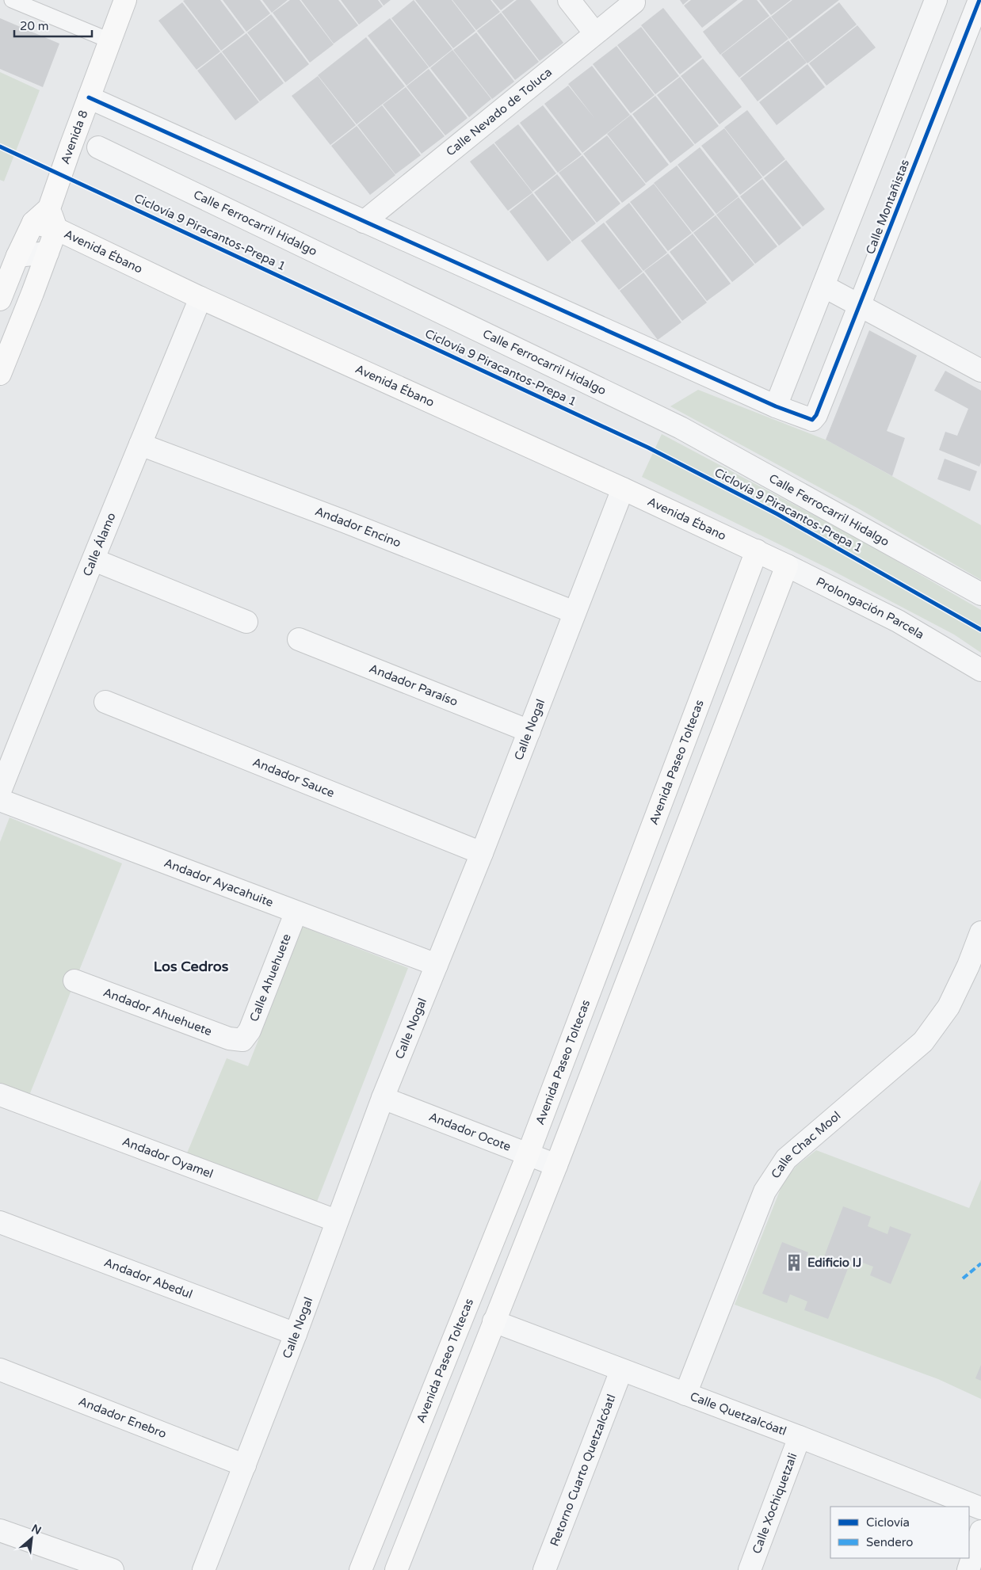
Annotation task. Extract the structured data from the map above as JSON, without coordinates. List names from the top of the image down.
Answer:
{
  "streets": {
    "street": [
      "Calle Nevado de Toluca",
      "Avenida 8",
      "Calle Montañistas",
      "Calle Ferrocarril Hidalgo",
      "Avenida Ébano",
      "Andador Encino",
      "Calle Álamo",
      "Prolongación Parcela",
      "Andador Paraíso",
      "Calle Nogal",
      "Avenida Paseo Toltecas",
      "Andador Sauce",
      "Andador Ayacahuite",
      "Calle Ahuehuete",
      "Andador Ahuehuete",
      "Andador Ocote",
      "Calle Chac Mool",
      "Andador Oyamel",
      "Andador Abedul",
      "Calle Quetzalcóatl",
      "Andador Enebro",
      "Retorno Cuarto Quetzalcóatl",
      "Calle Xochiquetzali"
    ],
    "cycle path": ["Ciclovía 9 Piracantos-Prepa 1"]
  },
  "crossings": [
    ["Avenida 8", "Avenida Ébano"],
    ["Avenida Ébano", "Calle Álamo"],
    ["Avenida Ébano", "Prolongación Parcela"],
    ["Avenida Ébano", "Calle Nogal"],
    ["Avenida Ébano", "Avenida Paseo Toltecas"],
    ["Andador Encino", "Calle Álamo"],
    ["Andador Encino", "Calle Nogal"],
    ["Prolongación Parcela", "Avenida Paseo Toltecas"],
    ["Andador Paraíso", "Calle Nogal"],
    ["Calle Nogal", "Andador Sauce"],
    ["Calle Nogal", "Andador Ayacahuite"],
    ["Calle Nogal", "Andador Ocote"],
    ["Calle Nogal", "Andador Oyamel"],
    ["Calle Nogal", "Andador Abedul"],
    ["Calle Nogal", "Andador Enebro"],
    ["Avenida Paseo Toltecas", "Andador Ocote"],
    ["Andador Ayacahuite", "Calle Ahuehuete"],
    ["Calle Ahuehuete", "Andador Ahuehuete"],
    ["Calle Chac Mool", "Calle Quetzalcóatl"],
    ["Calle Quetzalcóatl", "Retorno Cuarto Quetzalcóatl"],
    ["Calle Quetzalcóatl", "Calle Xochiquetzali"]
  ],
  "districts": ["Los Cedros"],
  "places": {
    "building": ["Edificio IJ"]
  },
  "legend": ["Ciclovía", "Sendero"],
  "scale_bar": "20 m",
  "north": "top right"
}
